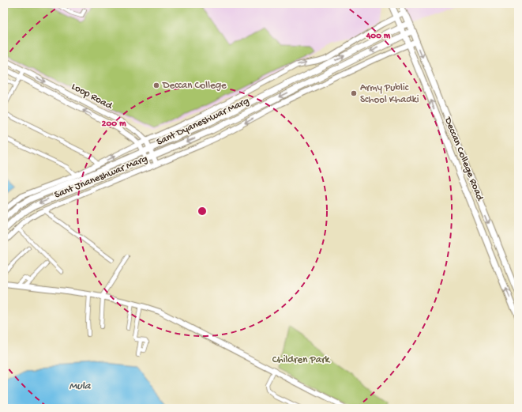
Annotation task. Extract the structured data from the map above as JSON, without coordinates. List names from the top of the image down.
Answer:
{
  "streets": {
    "main road": ["Sant Dyaneshwar Marg", "Deccan College Road"],
    "street": ["Loop Road", "Sant Jnaneshwar Marg"]
  },
  "crossings": [
    ["Loop Road", "Sant Dyaneshwar Marg"],
    ["Loop Road", "Sant Jnaneshwar Marg"],
    ["Sant Dyaneshwar Marg", "Deccan College Road"],
    ["Deccan College Road", "Sant Jnaneshwar Marg"]
  ],
  "water": ["Mula"],
  "parks": ["Children Park"],
  "places": ["Deccan College", "Army Public School Khadki"],
  "rings": ["400 m", "200 m"]
}
